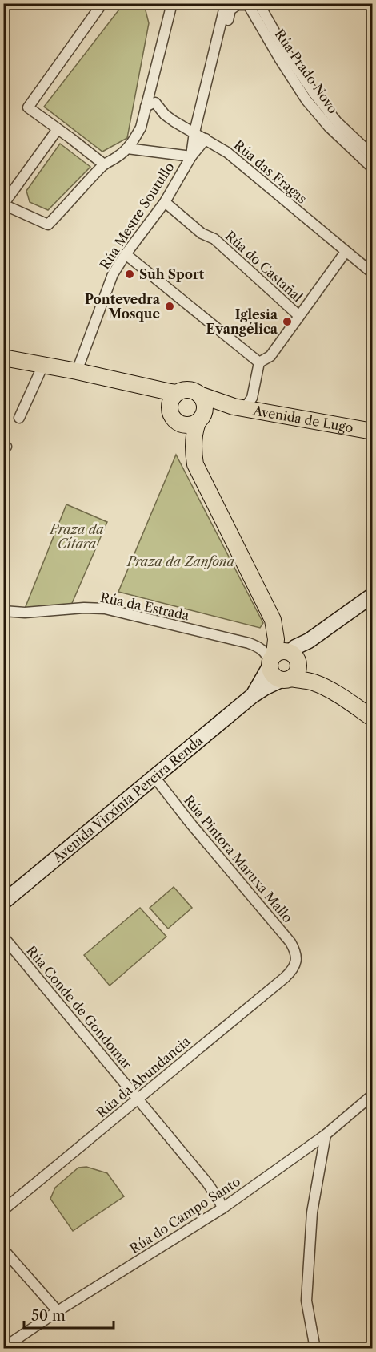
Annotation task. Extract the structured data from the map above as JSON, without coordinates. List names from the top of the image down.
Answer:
{
  "streets": {
    "main road": ["Avenida de Lugo", "Avenida Virxinia Pereira Renda"],
    "street": [
      "Rúa Prado Novo",
      "Rúa das Fragas",
      "Rúa Mestre Soutullo",
      "Rúa do Castañal",
      "Rúa da Estrada",
      "Rúa Pintora Maruxa Mallo",
      "Rúa Conde de Gondomar",
      "Rúa da Abundancia",
      "Rúa do Campo Santo"
    ]
  },
  "crossings": [
    ["Rúa das Fragas", "Rúa Mestre Soutullo"],
    ["Rúa Mestre Soutullo", "Rúa do Castañal"],
    ["Rúa da Estrada", "Avenida Virxinia Pereira Renda"],
    ["Avenida Virxinia Pereira Renda", "Rúa Pintora Maruxa Mallo"],
    ["Rúa Pintora Maruxa Mallo", "Rúa da Abundancia"],
    ["Rúa Conde de Gondomar", "Rúa da Abundancia"],
    ["Rúa Conde de Gondomar", "Rúa do Campo Santo"]
  ],
  "parks": ["Praza da Cítara", "Praza da Zanfona"],
  "places": ["Suh Sport", "Pontevedra Mosque", "Iglesia Evangélica"],
  "scale_bar": "50 m"
}
